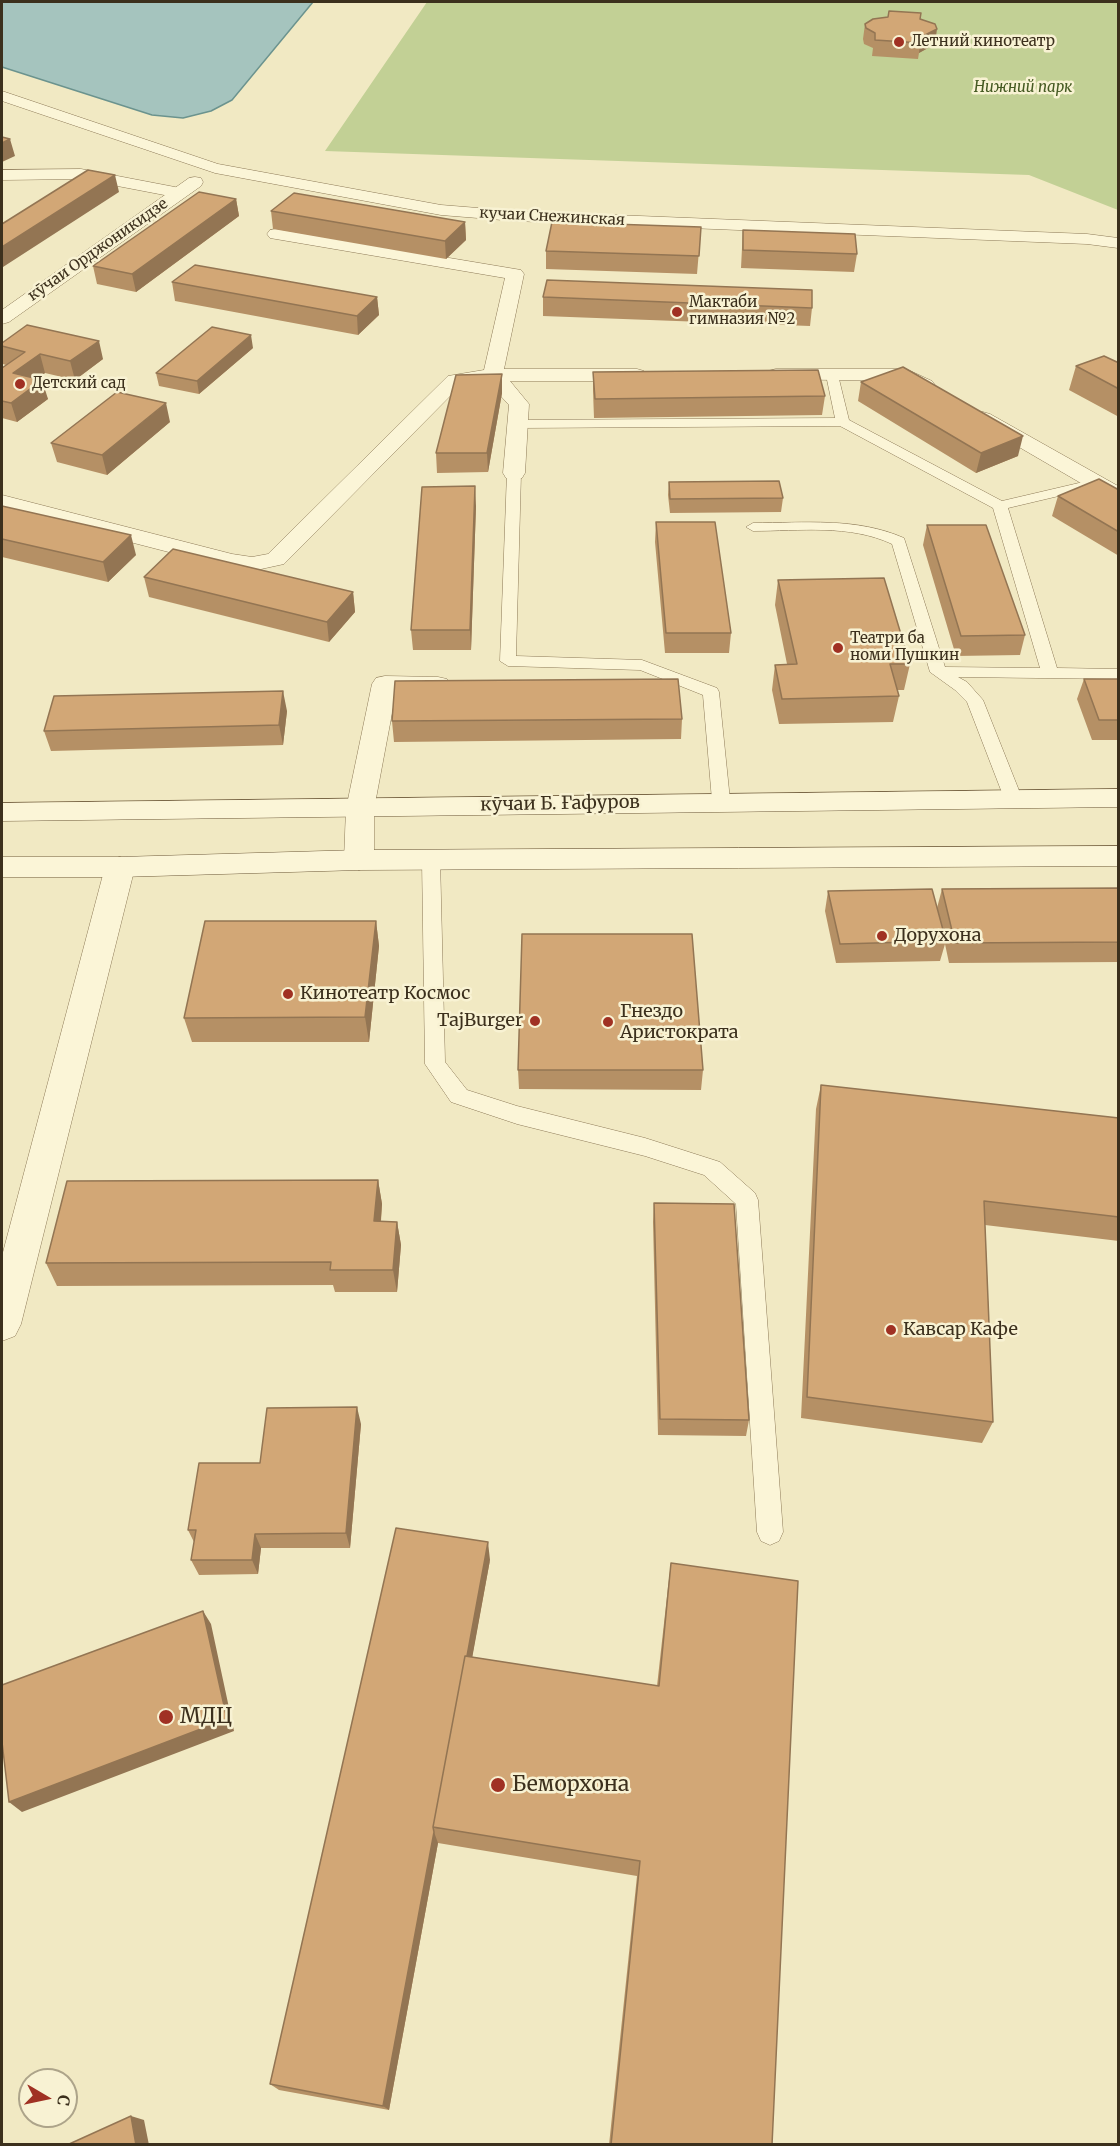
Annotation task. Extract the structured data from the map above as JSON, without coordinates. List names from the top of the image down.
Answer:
{
  "streets": {
    "street": ["кучаи Снежинская", "кӯчаи Орджоникидзе", "кӯчаи Б. Ғафуров"]
  },
  "parks": ["Нижний парк"],
  "places": [
    "Летний кинотеатр",
    "Мактаби гимназия №2",
    "Детский сад",
    "Театри ба номи Пушкин",
    "Дорухона",
    "Кинотеатр Космос",
    "TajBurger",
    "Гнездо Аристократа",
    "Кавсар Кафе",
    "МДЦ",
    "Беморхона"
  ],
  "north": "right"
}
